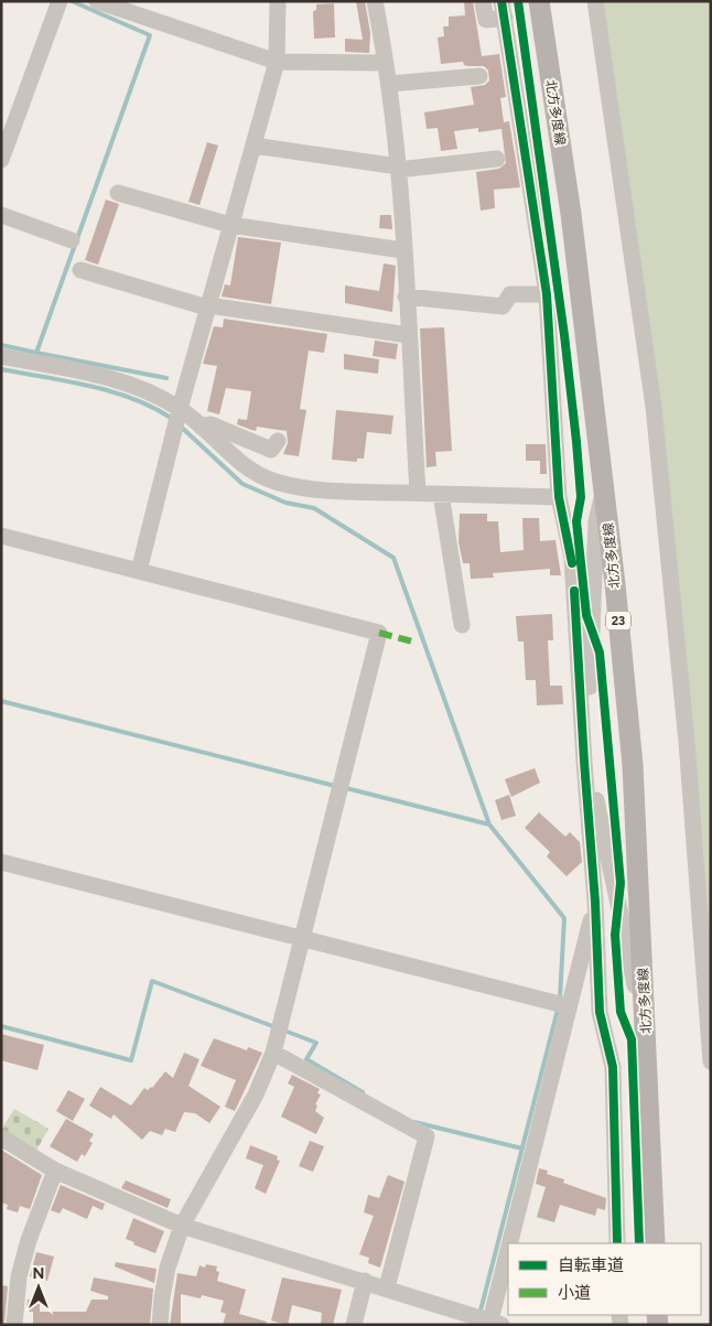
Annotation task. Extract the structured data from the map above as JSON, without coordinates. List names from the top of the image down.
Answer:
{
  "streets": {
    "main road": ["北方多度線", "23"]
  },
  "legend": ["自転車道", "小道"],
  "north": "top"
}
